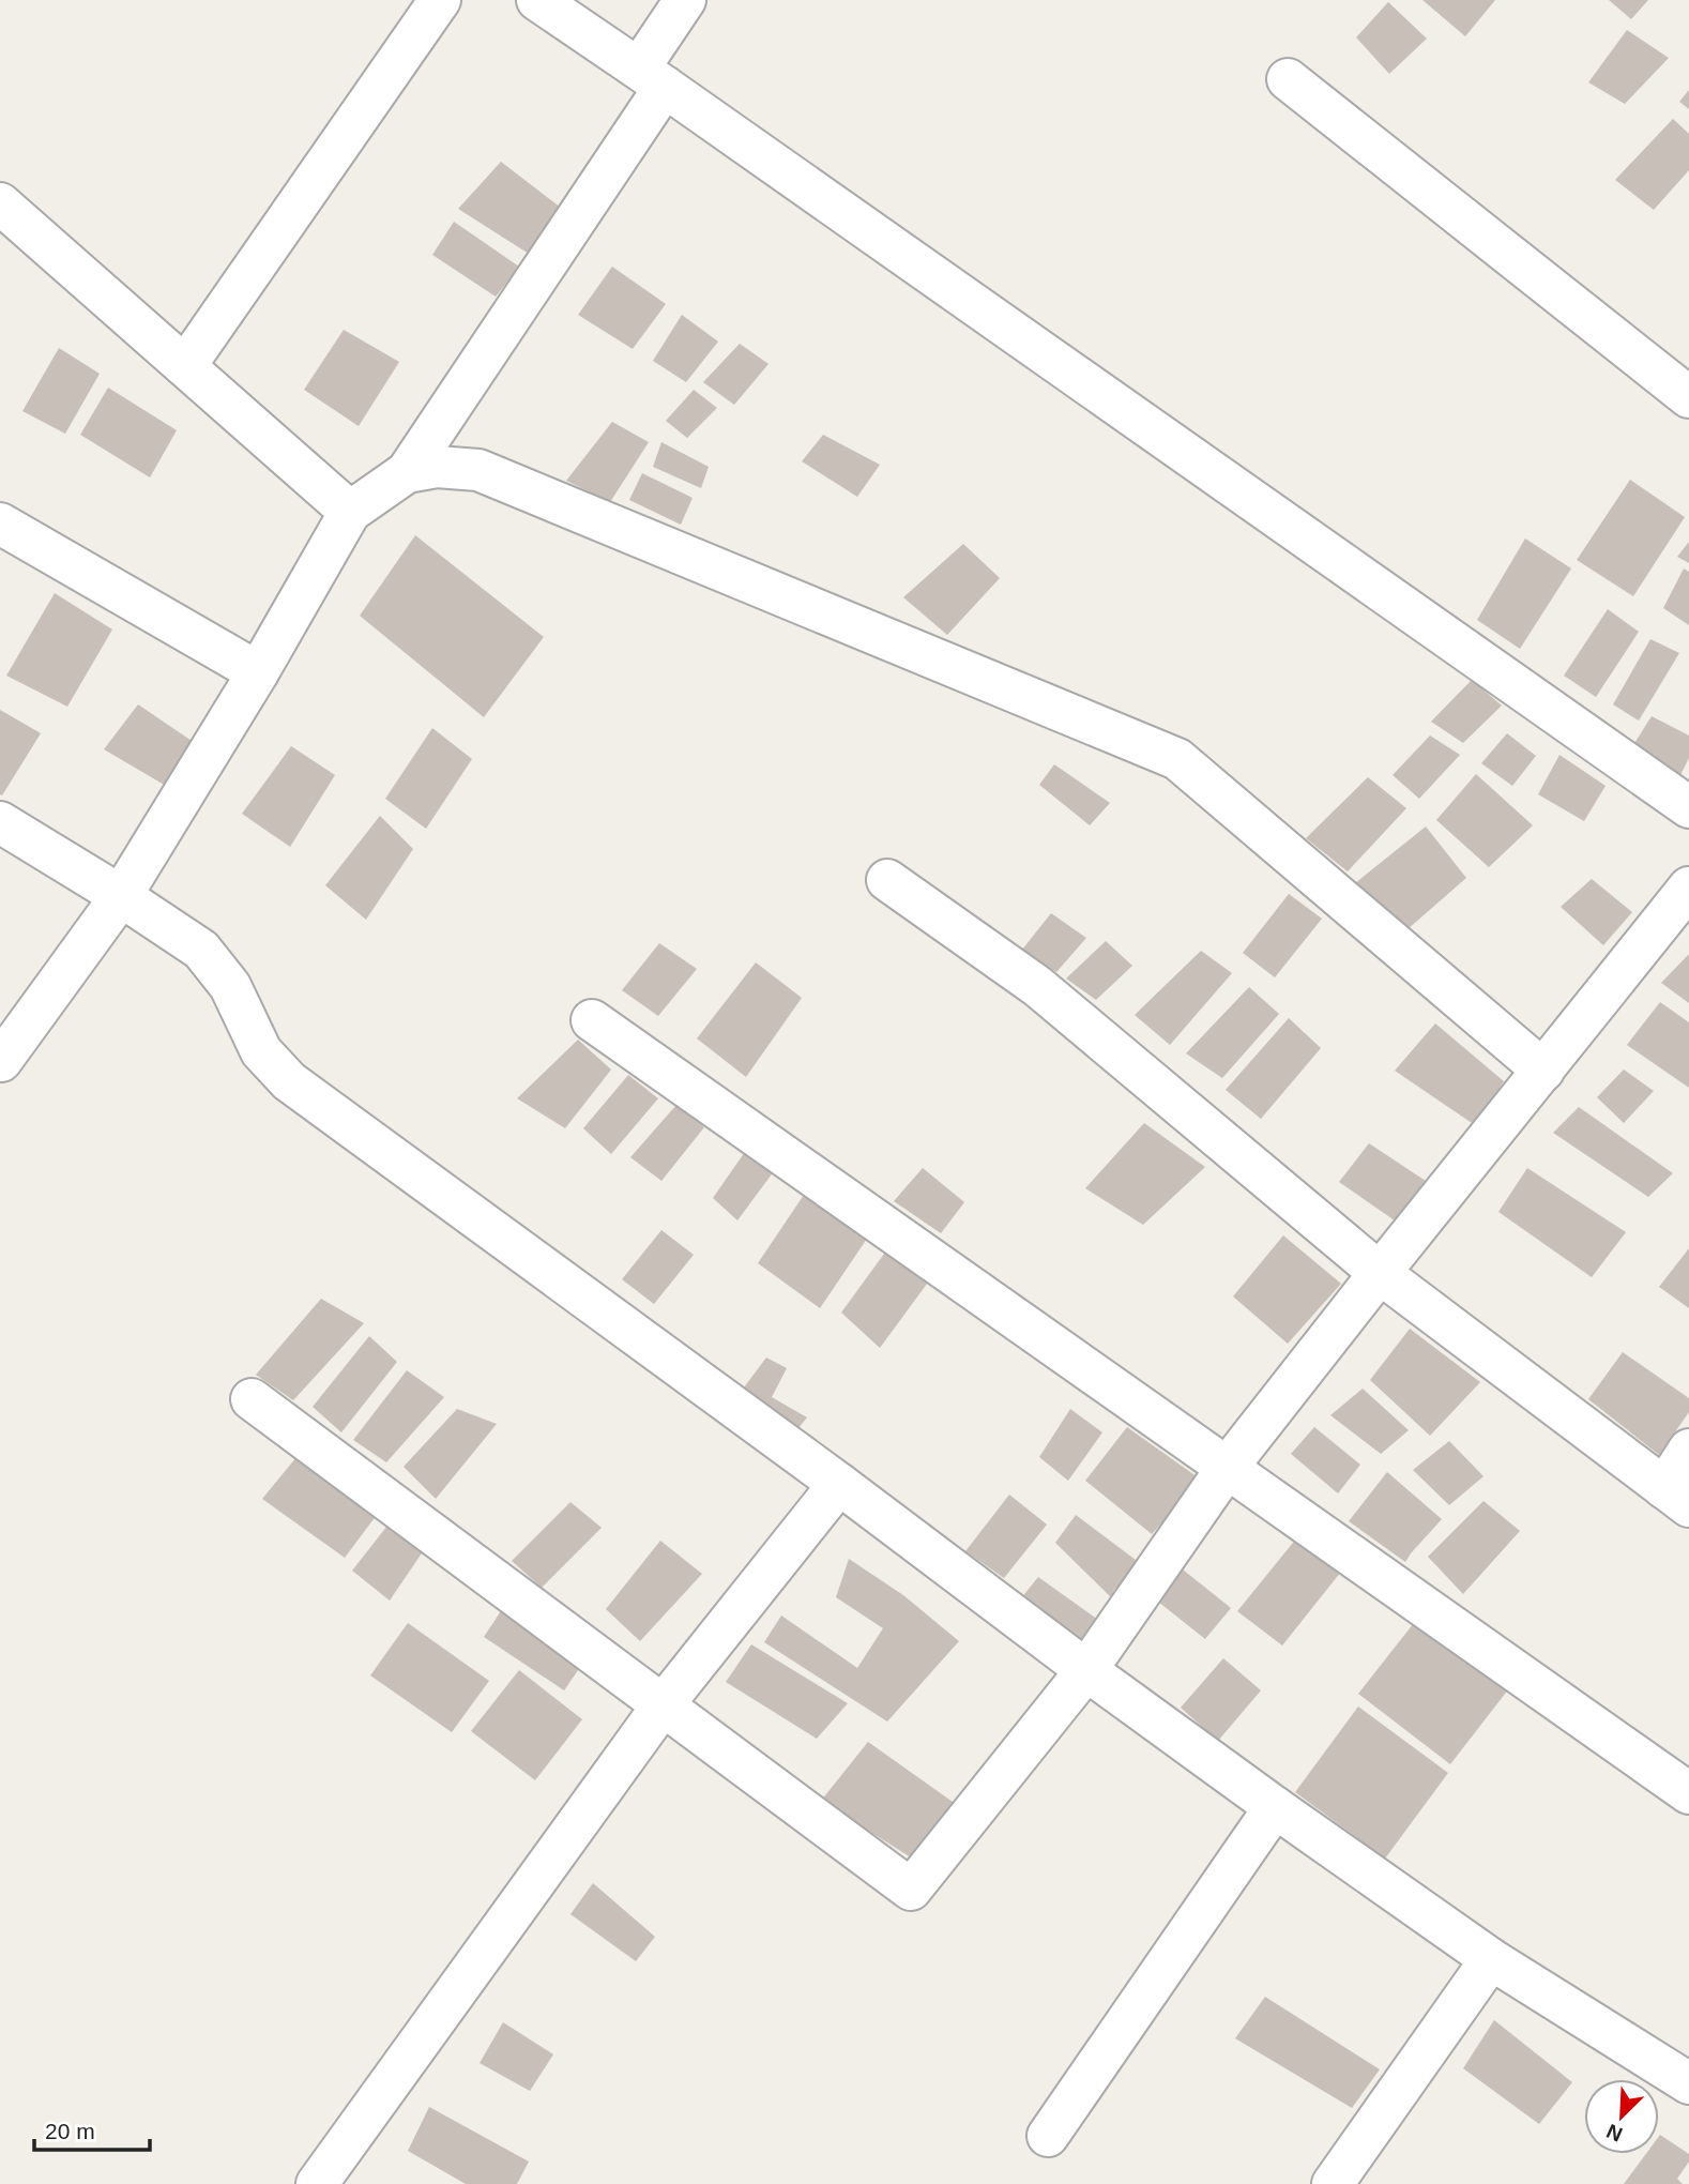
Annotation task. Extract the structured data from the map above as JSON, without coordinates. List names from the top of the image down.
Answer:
{
  "scale_bar": "20 m",
  "north": "bottom left"
}
